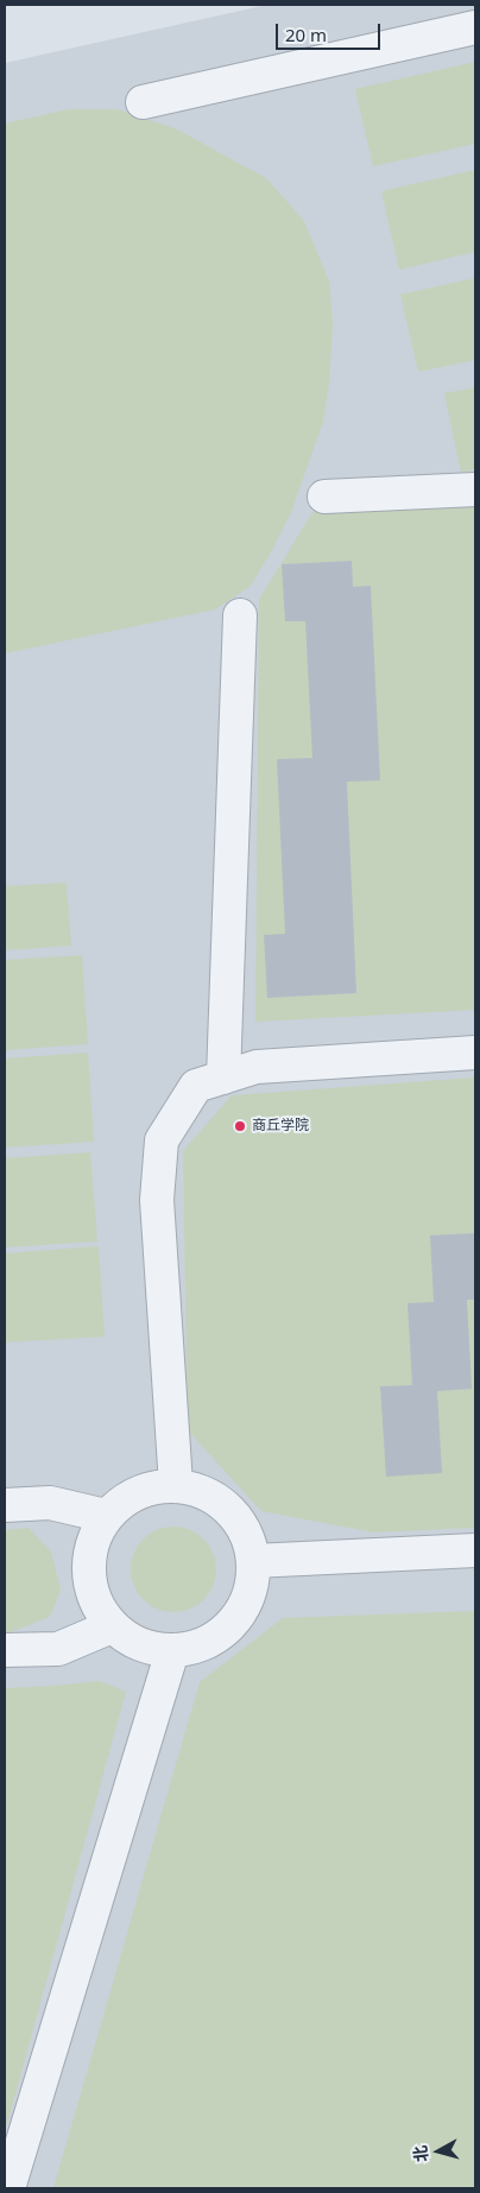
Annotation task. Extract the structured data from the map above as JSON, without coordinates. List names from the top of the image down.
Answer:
{
  "places": ["商丘学院"],
  "scale_bar": "20 m",
  "north": "left"
}
